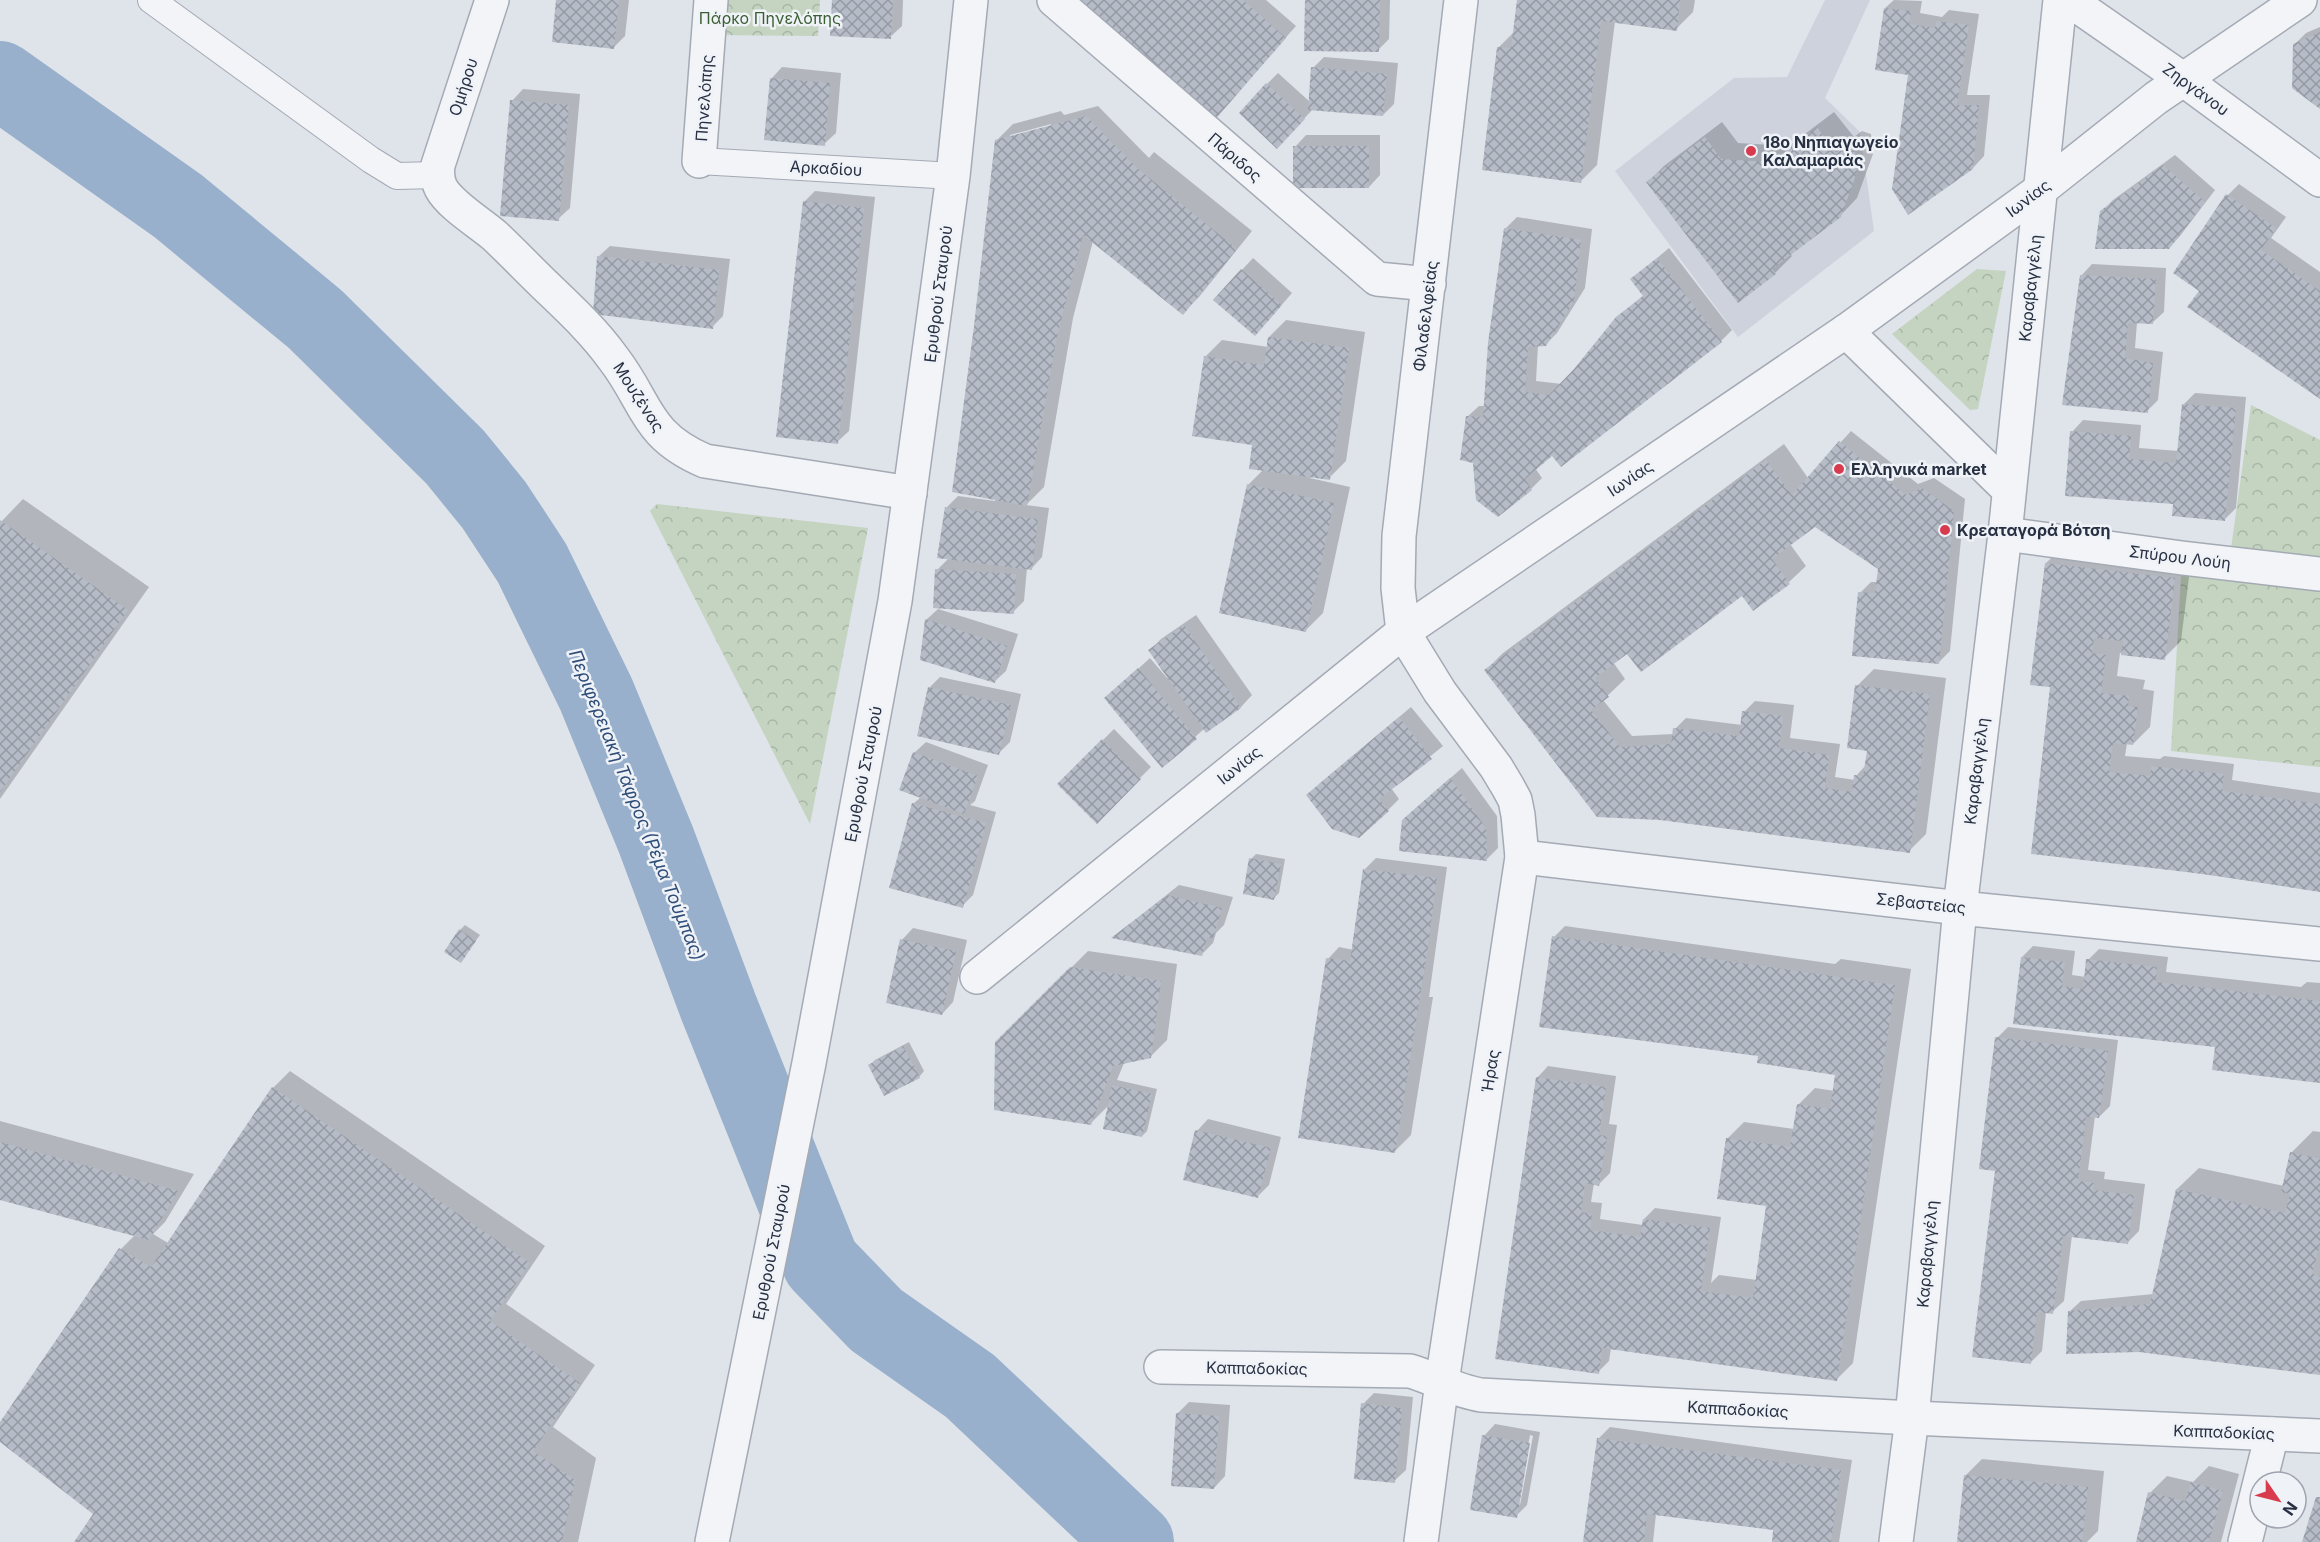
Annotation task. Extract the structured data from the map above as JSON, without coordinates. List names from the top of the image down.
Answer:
{
  "streets": {
    "street": [
      "Ομήρου",
      "Ζηργάνου",
      "Πηνελόπης",
      "Πάριδος",
      "Ιωνίας",
      "Καραβαγγέλη",
      "Ερυθρού Σταυρού",
      "Φιλαδελφείας",
      "Μουζένας",
      "Σπύρου Λούη",
      "Σεβαστείας",
      "Ήρας",
      "Καππαδοκίας"
    ],
    "lane": ["Αρκαδίου"]
  },
  "crossings": [
    ["Ομήρου", "Μουζένας"],
    ["Ζηργάνου", "Ιωνίας"],
    ["Πηνελόπης", "Αρκαδίου"],
    ["Πάριδος", "Φιλαδελφείας"],
    ["Αρκαδίου", "Ερυθρού Σταυρού"],
    ["Ιωνίας", "Καραβαγγέλη"],
    ["Ιωνίας", "Φιλαδελφείας"],
    ["Ιωνίας", "Ήρας"],
    ["Καραβαγγέλη", "Σπύρου Λούη"],
    ["Καραβαγγέλη", "Σεβαστείας"],
    ["Καραβαγγέλη", "Καππαδοκίας"],
    ["Ερυθρού Σταυρού", "Μουζένας"],
    ["Φιλαδελφείας", "Ήρας"],
    ["Σεβαστείας", "Ήρας"],
    ["Ήρας", "Καππαδοκίας"]
  ],
  "water": ["Περιφερειακή Τάφρος (Ρέμα Τούμπας)"],
  "parks": ["Πάρκο Πηνελόπης"],
  "places": ["18ο Νηπιαγωγείο Καλαμαριάς", "Ελληνικά market", "Κρεαταγορά Βότση"],
  "north": "bottom right"
}
